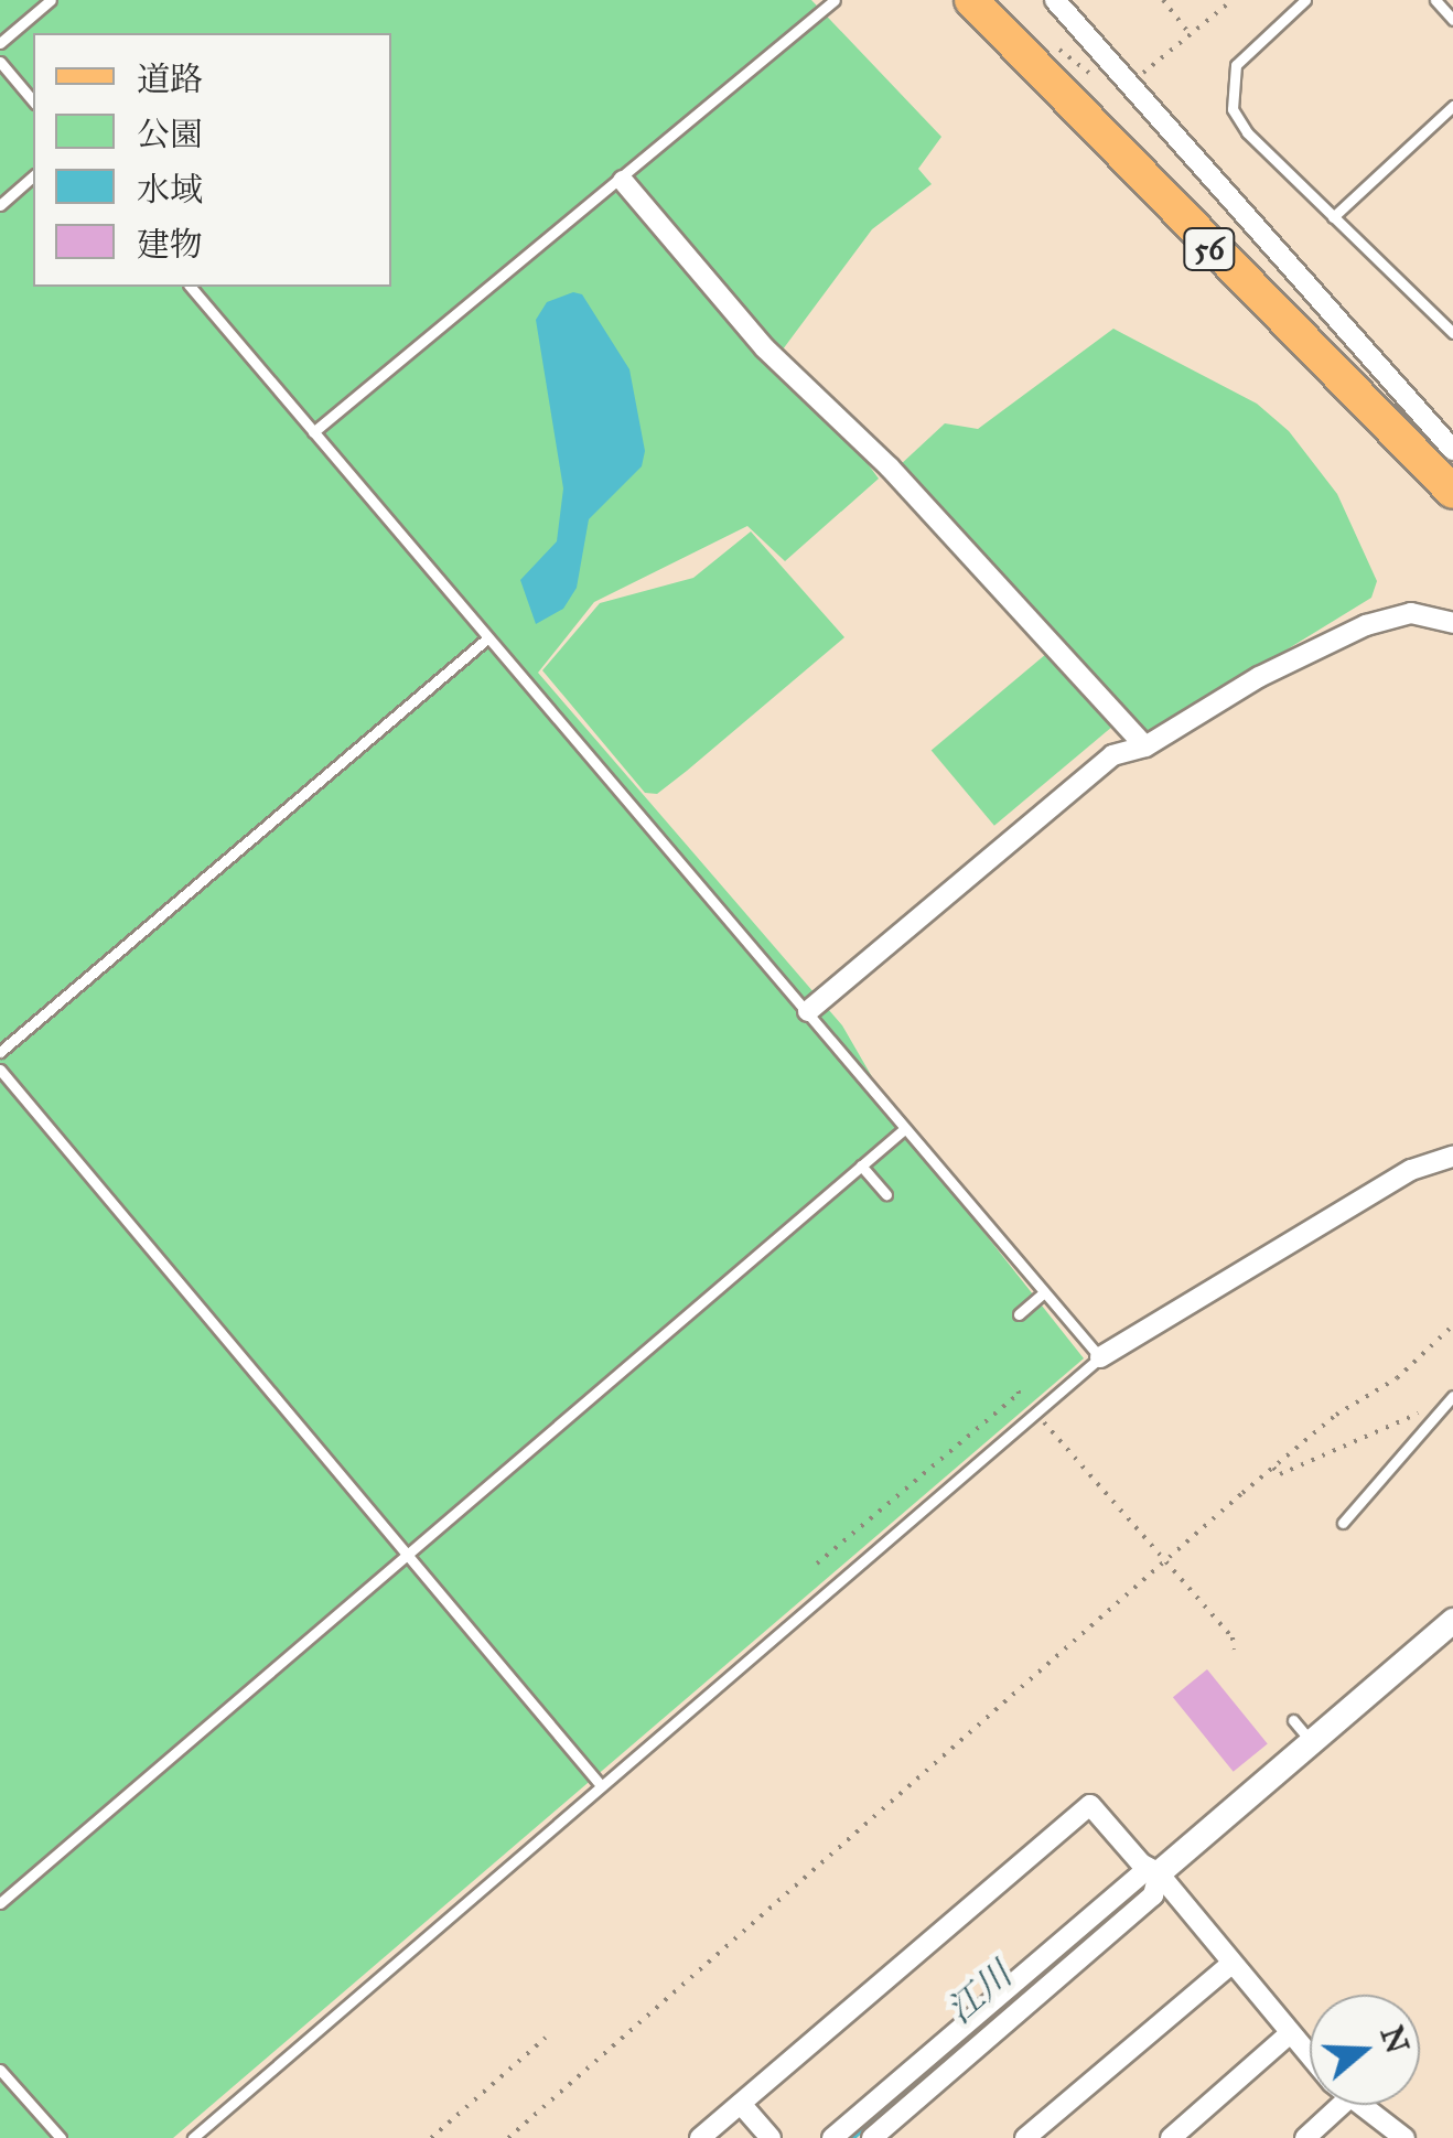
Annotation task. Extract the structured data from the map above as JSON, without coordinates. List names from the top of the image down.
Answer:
{
  "streets": {
    "main road": ["56"]
  },
  "water": ["江川"],
  "legend": [
    "道路",
    "公園",
    "水域",
    "建物"
  ],
  "north": "right"
}
